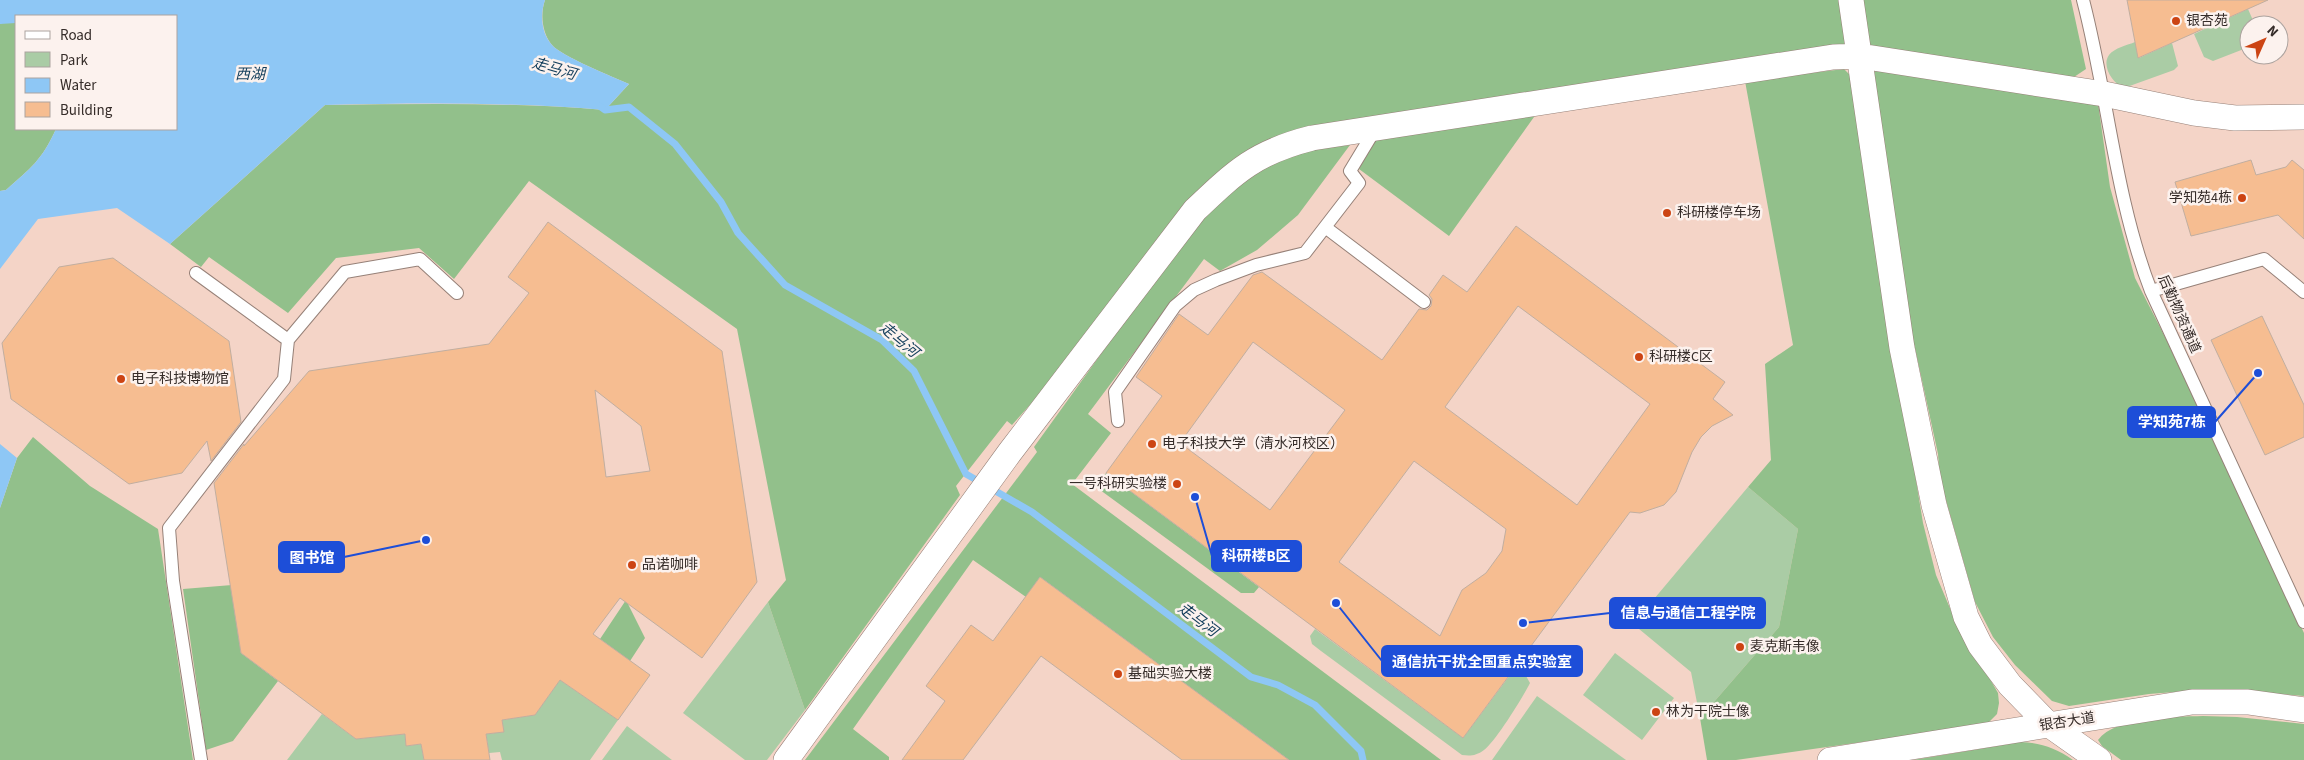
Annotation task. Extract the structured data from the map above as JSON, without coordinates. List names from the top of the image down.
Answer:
{
  "streets": {
    "street": ["银杏大道"],
    "lane": ["后勤物资通道"]
  },
  "water": ["走马河", "西湖"],
  "places": [
    "银杏苑",
    "学知苑4栋",
    "科研楼停车场",
    "科研楼C区",
    "学知苑7栋",
    "电子科技博物馆",
    "电子科技大学（清水河校区）",
    "一号科研实验楼",
    "科研楼B区",
    "图书馆",
    "品诺咖啡",
    "通信抗干扰全国重点实验室",
    "信息与通信工程学院",
    "麦克斯韦像",
    "基础实验大楼",
    "林为干院士像"
  ],
  "legend": [
    "Road",
    "Park",
    "Water",
    "Building"
  ],
  "north": "top right"
}
